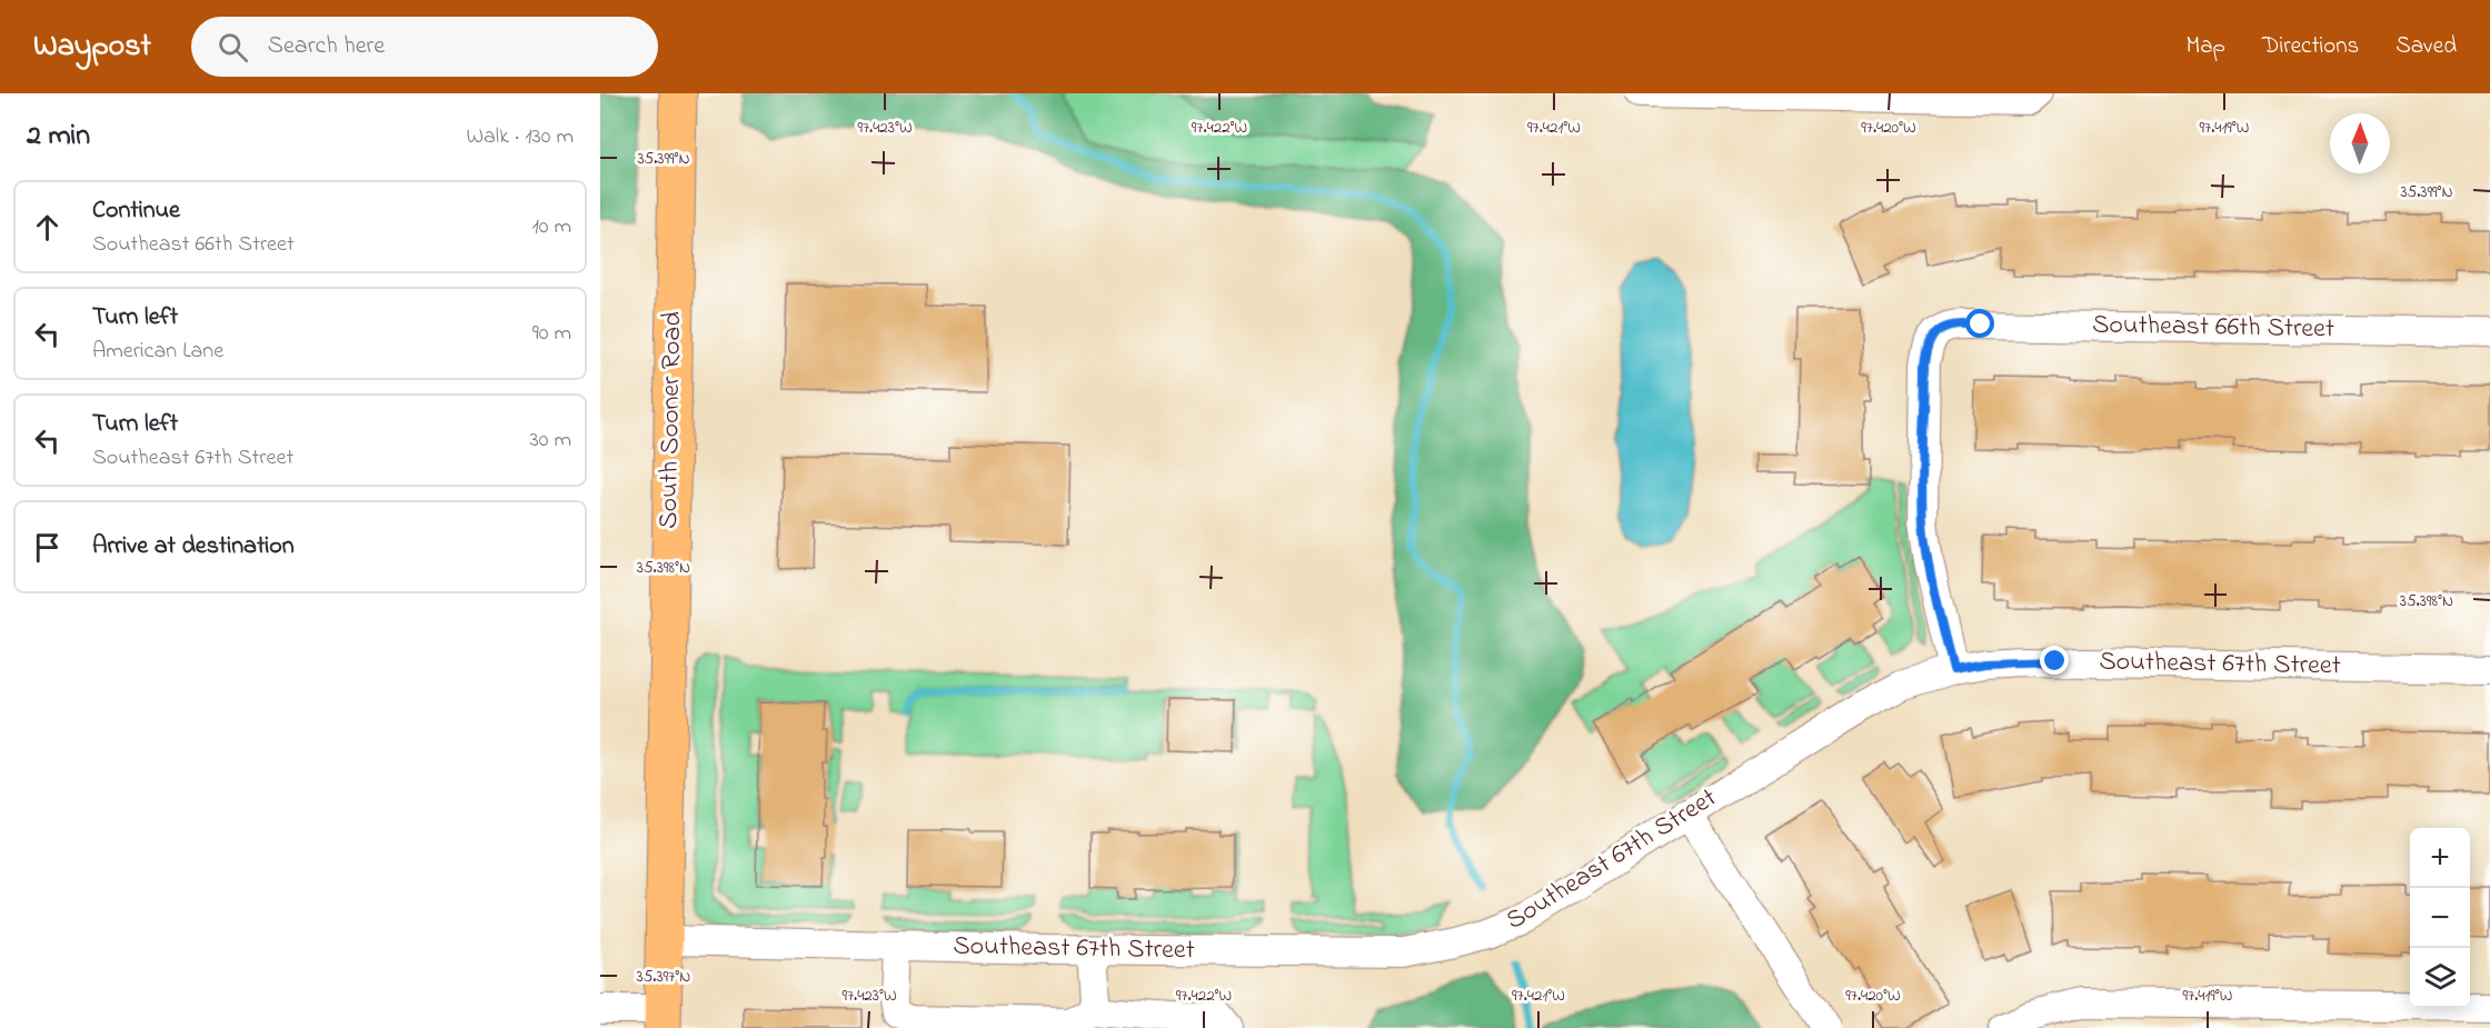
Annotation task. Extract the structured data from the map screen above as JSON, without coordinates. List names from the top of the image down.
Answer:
{
  "streets": {
    "main road": ["South Sooner Road"],
    "street": ["Southeast 66th Street", "Southeast 67th Street"]
  },
  "crossings": [
    ["Southeast 66th Street", "Southeast 67th Street"],
    ["South Sooner Road", "Southeast 67th Street"]
  ],
  "north": "top",
  "page": {
    "header": "Waypost",
    "search": "Search here",
    "nav": ["Map", "Directions", "Saved"],
    "heading": ["2 min", "Walk · 130 m"],
    "list": [
      ["Continue", "Southeast 66th Street", "10 m"],
      ["Turn left", "American Lane", "90 m"],
      ["Turn left", "Southeast 67th Street", "30 m"],
      "Arrive at destination"
    ],
    "map_buttons": ["+", "−"]
  },
  "coordinates": [
    "97.423°W",
    "97.422°W",
    "97.421°W",
    "97.420°W",
    "97.419°W",
    "35.399°N",
    "35.398°N",
    "35.397°N"
  ]
}
